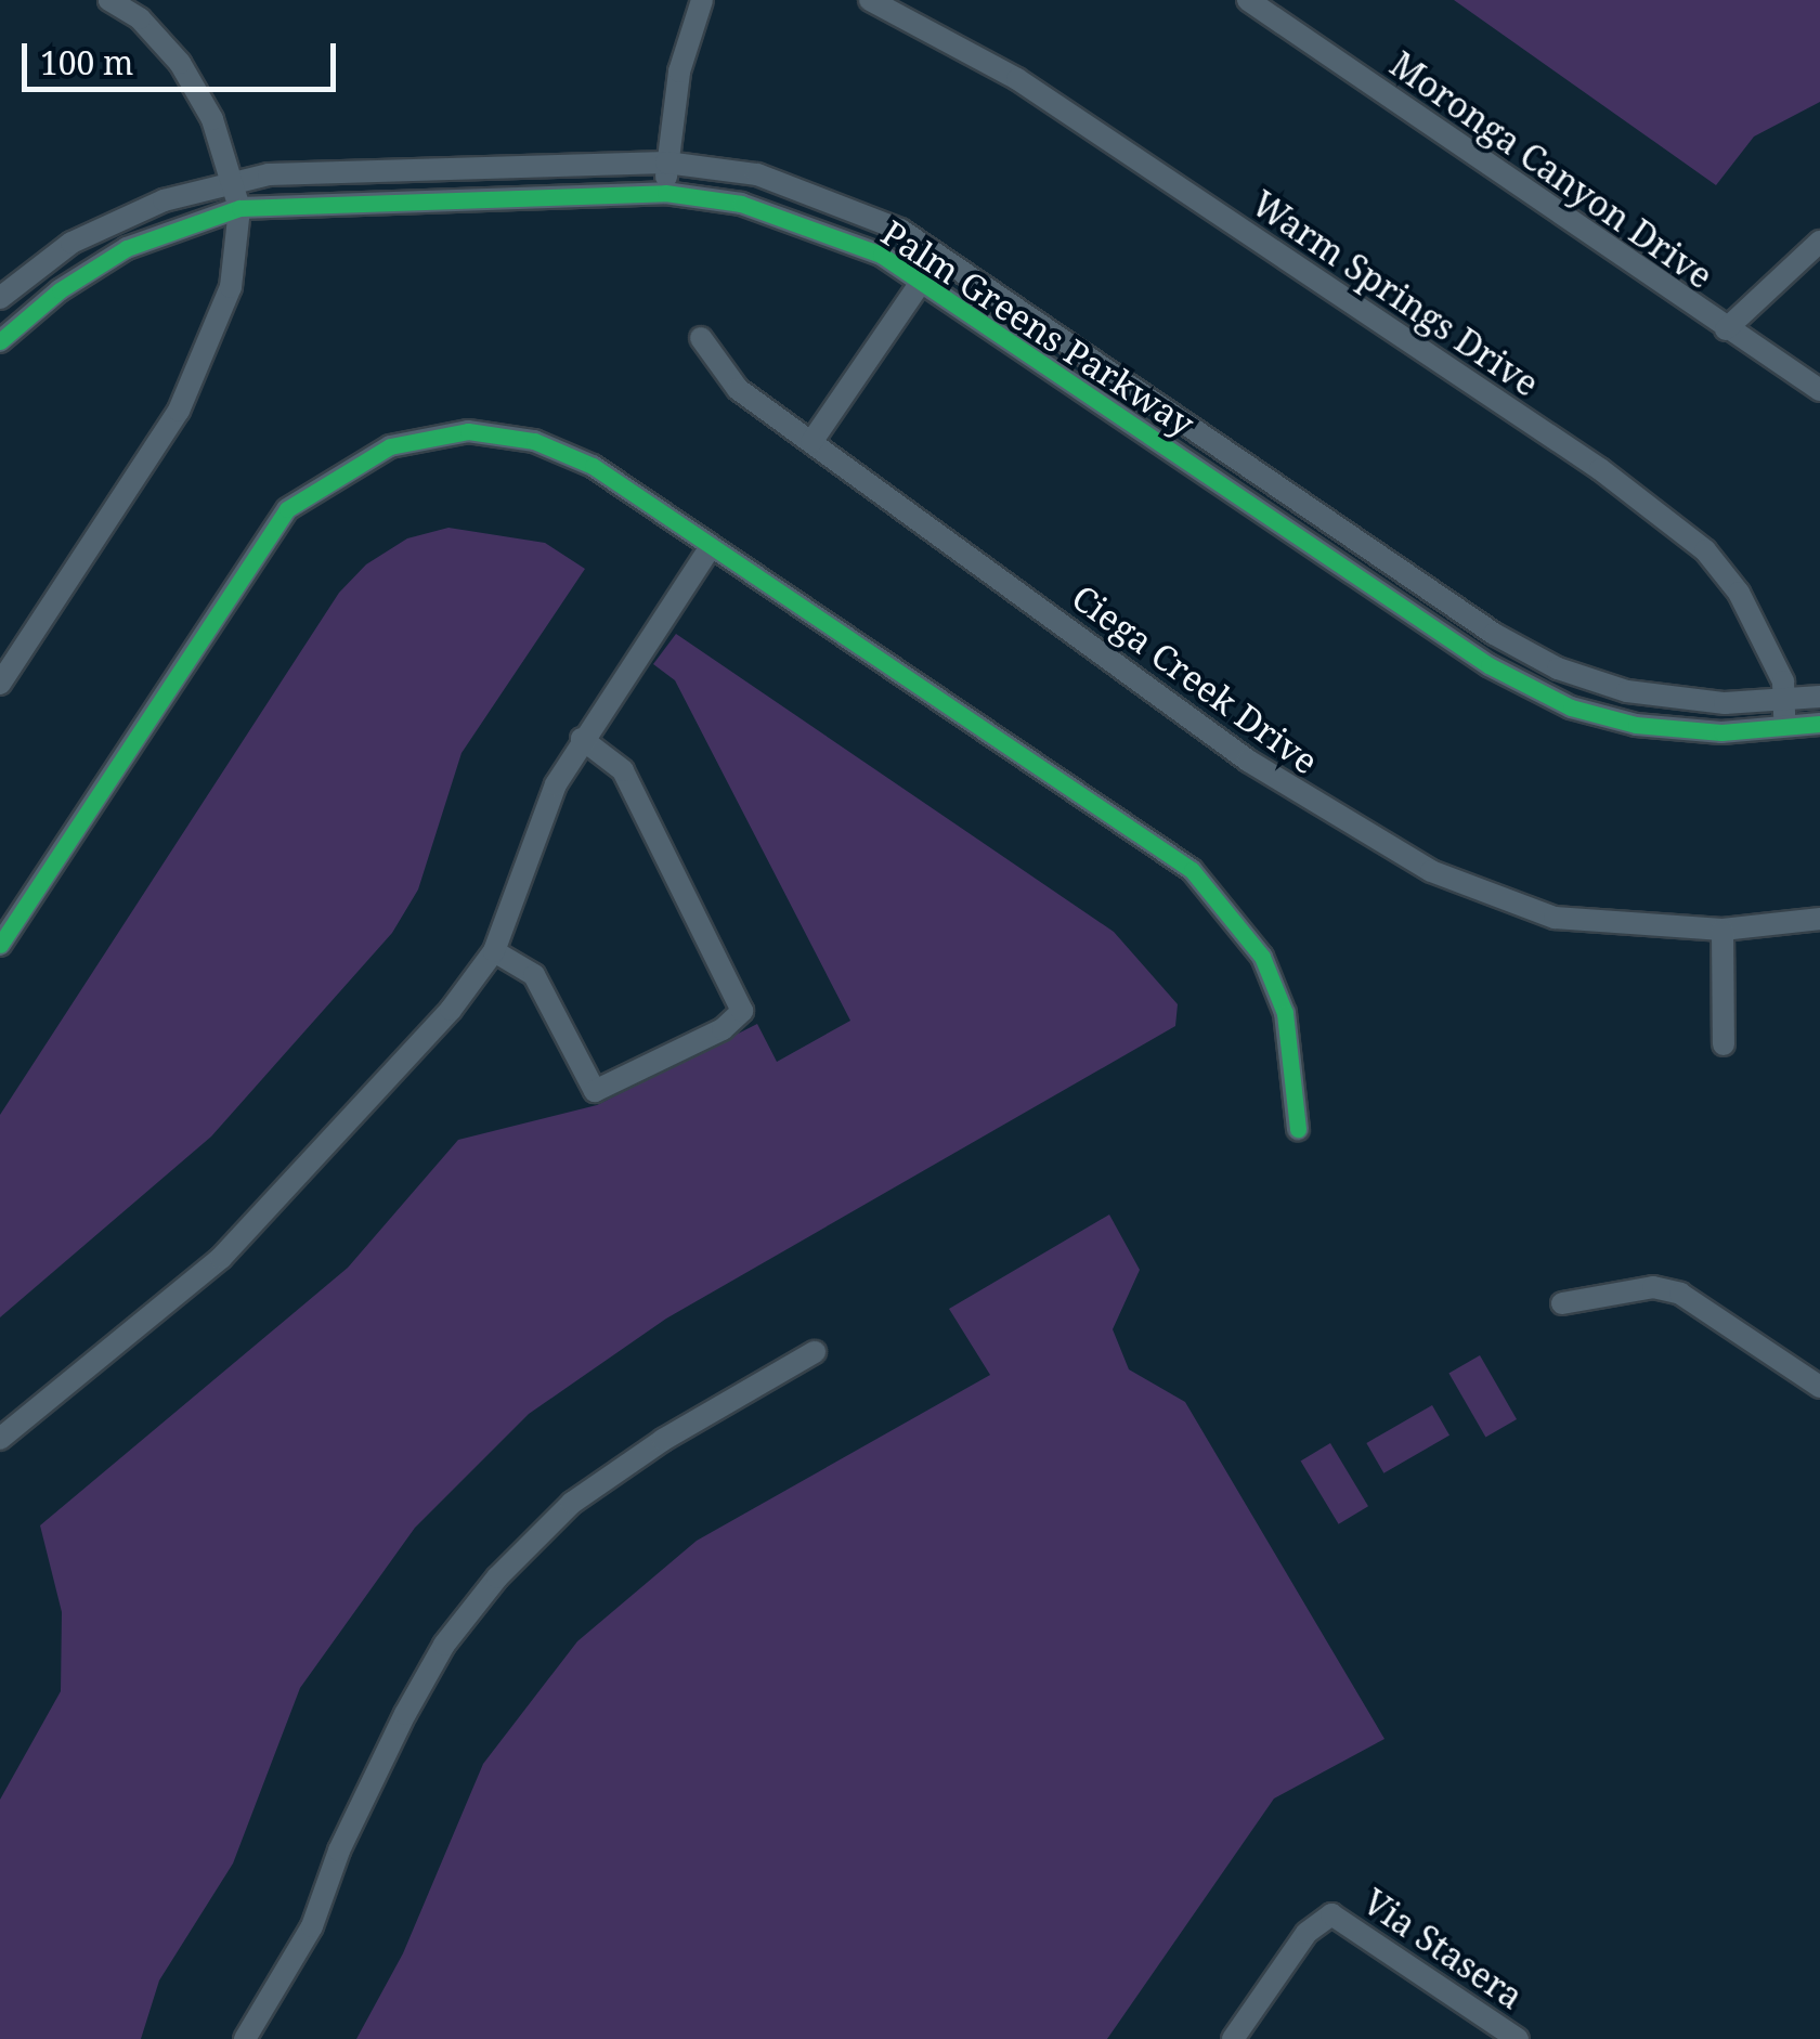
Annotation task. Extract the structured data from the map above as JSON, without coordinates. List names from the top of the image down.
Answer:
{
  "streets": {
    "street": [
      "Moronga Canyon Drive",
      "Warm Springs Drive",
      "Palm Greens Parkway",
      "Ciega Creek Drive",
      "Via Stasera"
    ]
  },
  "crossings": [
    ["Warm Springs Drive", "Palm Greens Parkway"]
  ],
  "scale_bar": "100 m"
}
